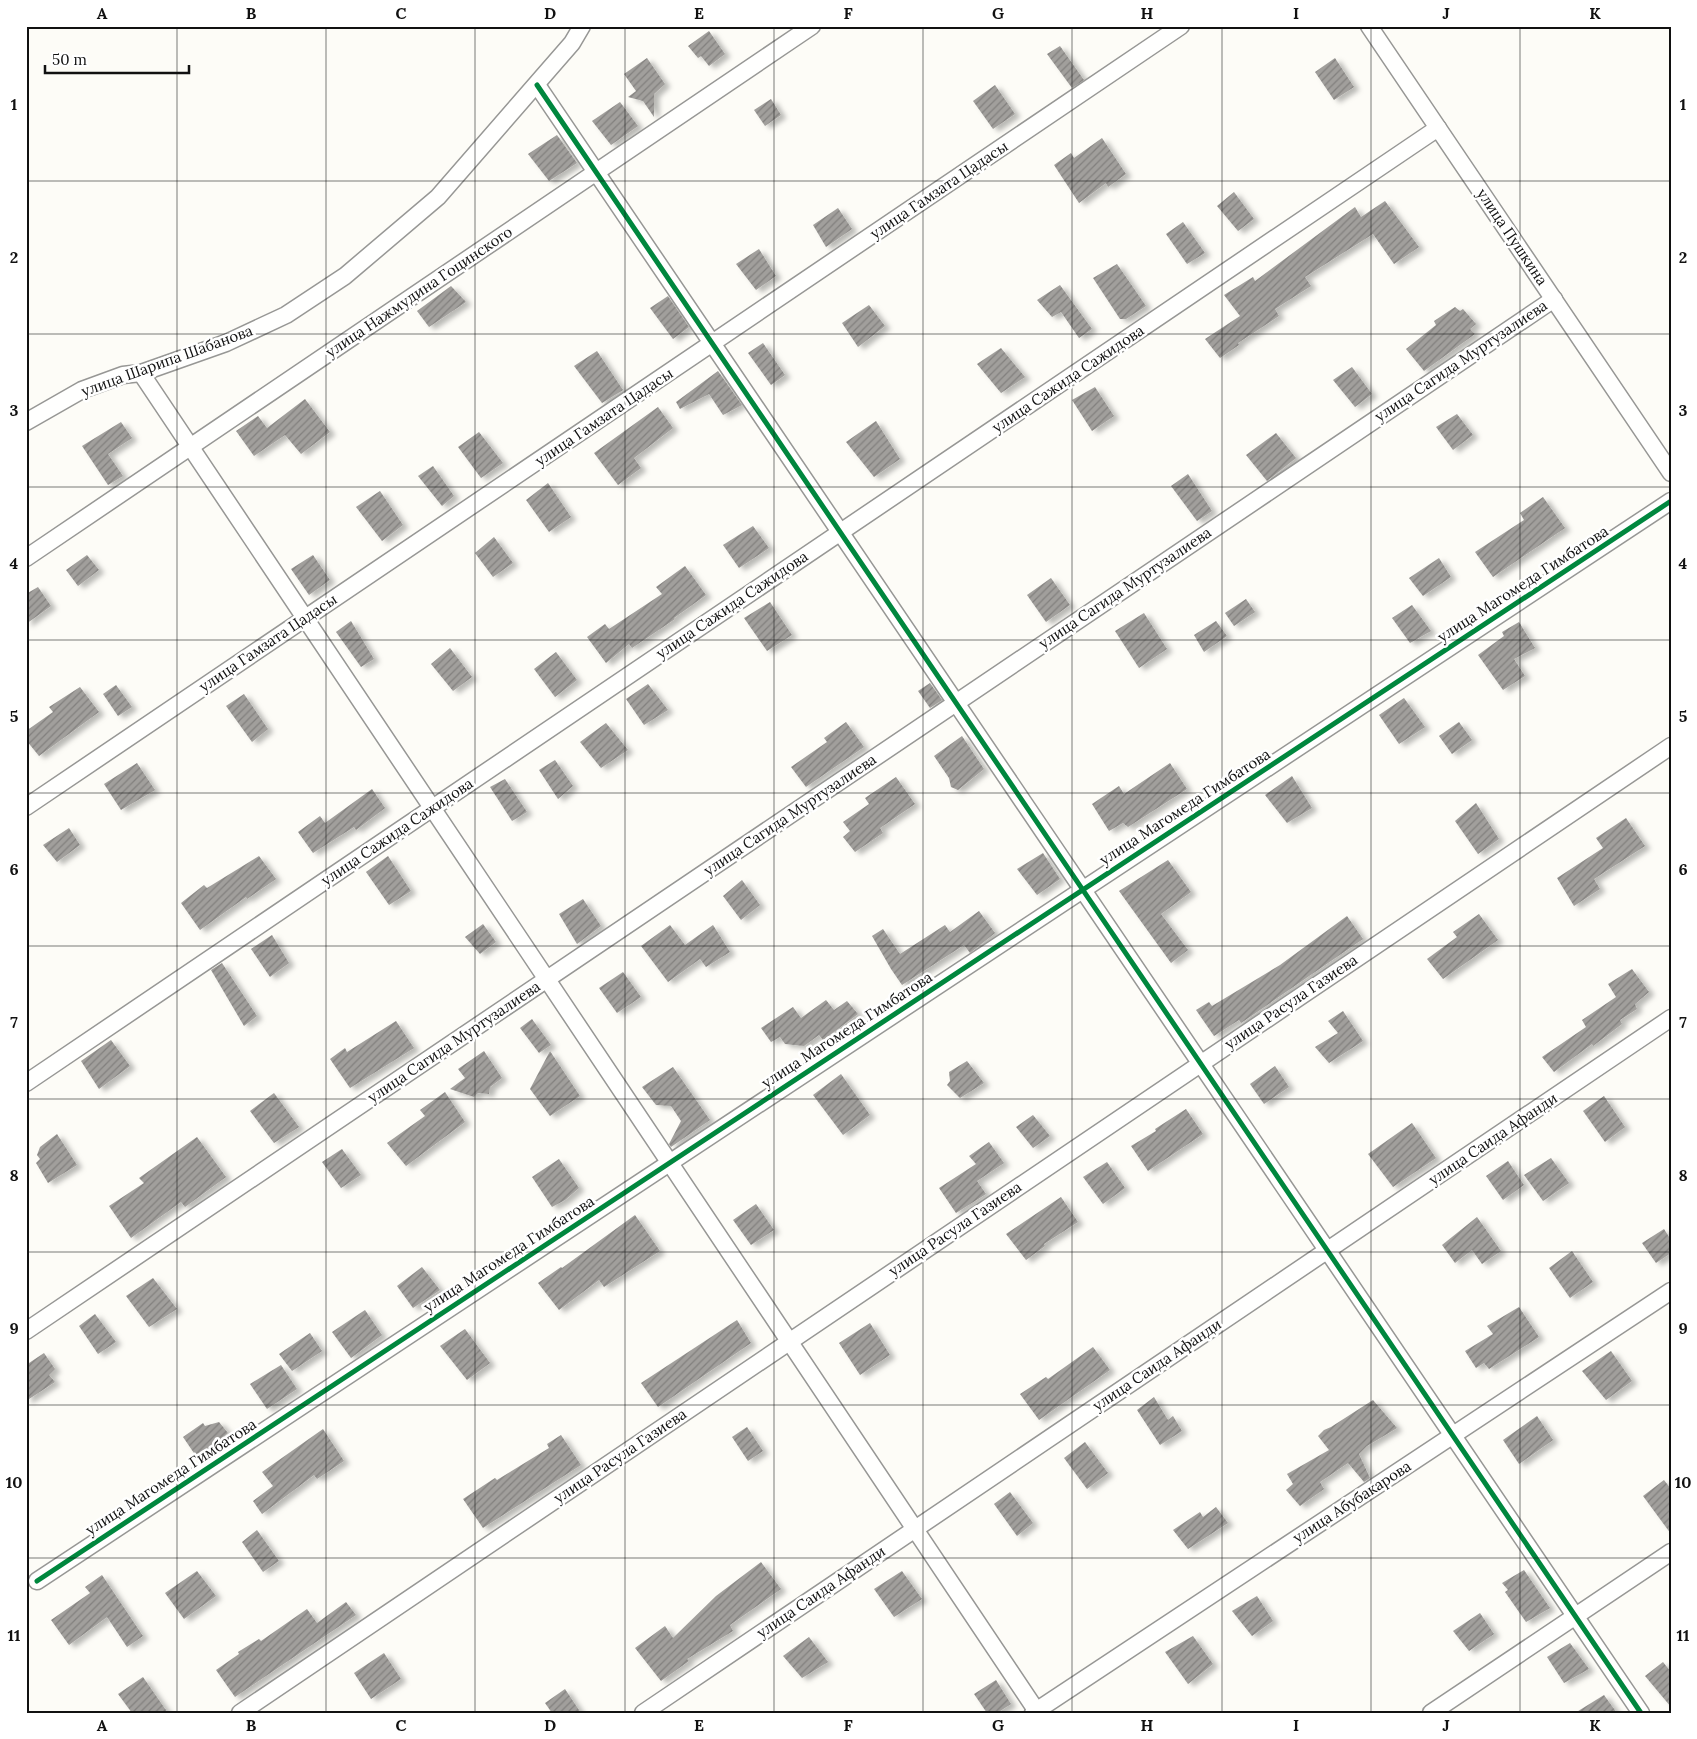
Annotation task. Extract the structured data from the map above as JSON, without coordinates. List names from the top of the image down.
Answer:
{
  "streets": {
    "street": [
      "улица Гамзата Цадасы",
      "улица Пушкина",
      "улица Нажмудина Гоцинского",
      "улица Шарипа Шабанова",
      "улица Сагида Муртузалиева",
      "улица Сажида Сажидова",
      "улица Магомеда Гимбатова",
      "улица Расула Газиева",
      "улица Саида Афанди",
      "улица Абубакарова"
    ]
  },
  "crossings": [
    ["улица Пушкина", "улица Сагида Муртузалиева"],
    ["улица Пушкина", "улица Сажида Сажидова"]
  ],
  "scale_bar": "50 m",
  "grid": {
    "columns": [
      "A",
      "B",
      "C",
      "D",
      "E",
      "F",
      "G",
      "H",
      "I",
      "J",
      "K"
    ],
    "rows": [
      "1",
      "2",
      "3",
      "4",
      "5",
      "6",
      "7",
      "8",
      "9",
      "10",
      "11"
    ]
  }
}
